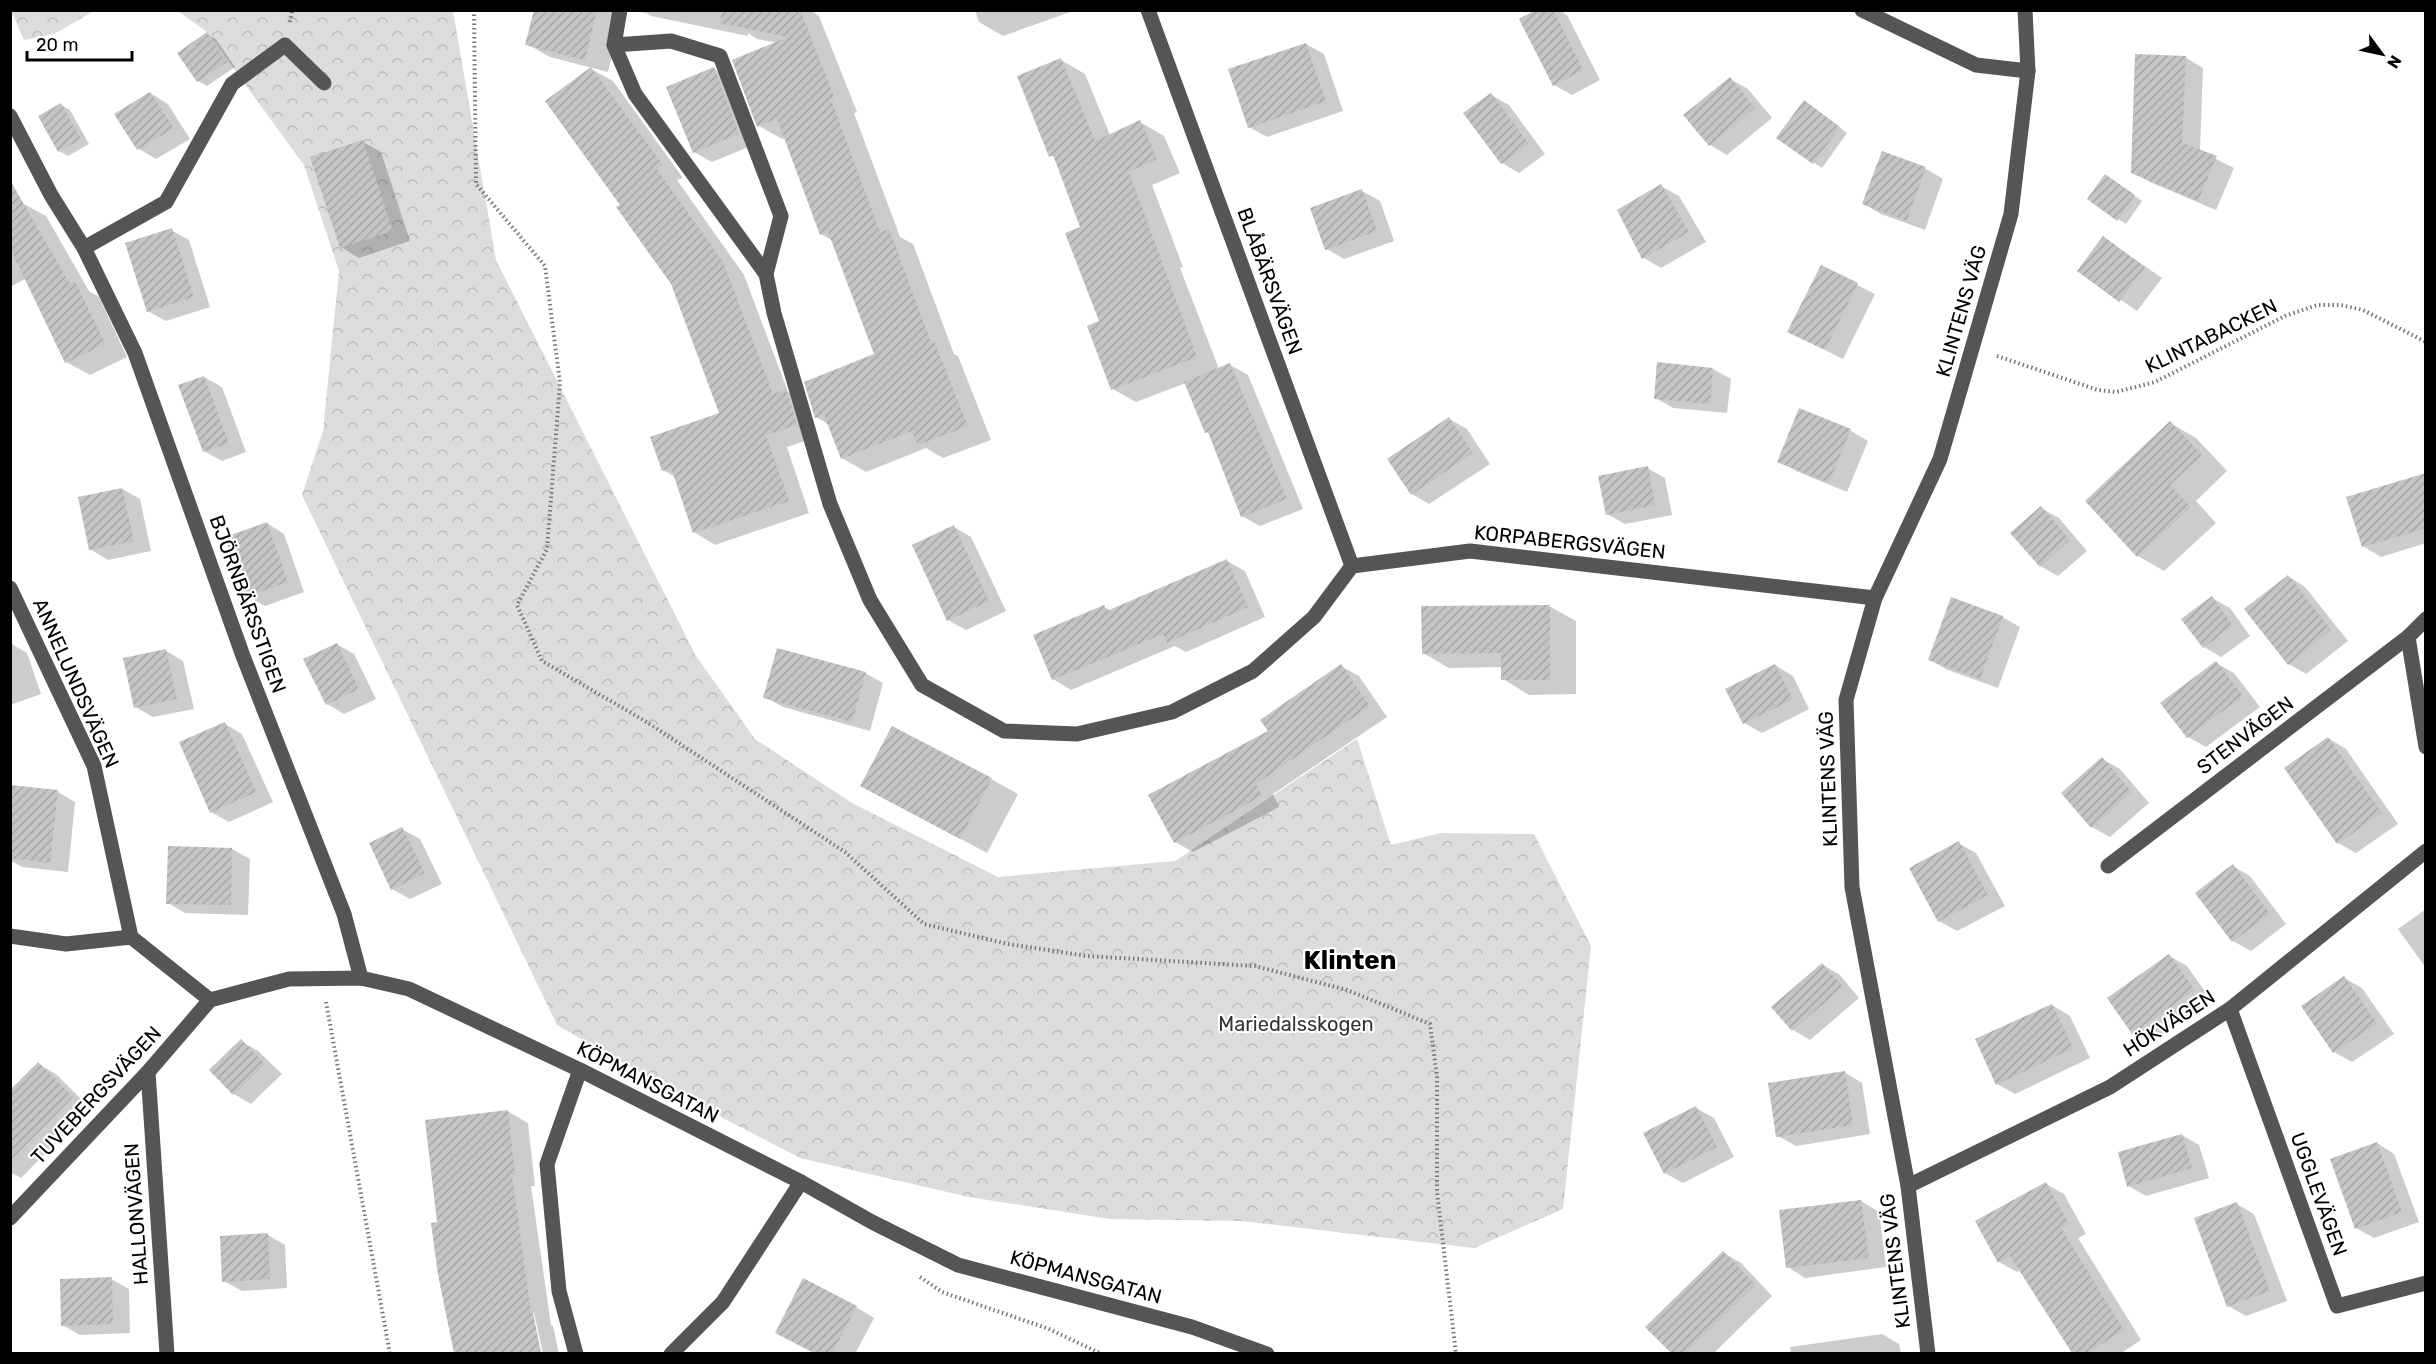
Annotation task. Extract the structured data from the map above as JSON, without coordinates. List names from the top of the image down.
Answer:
{
  "streets": {
    "street": [
      "BLÅBÄRSVÄGEN",
      "KLINTENS VÄG",
      "KORPABERGSVÄGEN",
      "BJÖRNBÄRSSTIGEN",
      "ANNELUNDSVÄGEN",
      "STENVÄGEN",
      "HÖKVÄGEN",
      "KÖPMANSGATAN",
      "TUVEBERGSVÄGEN",
      "UGGLEVÄGEN",
      "HALLONVÄGEN"
    ],
    "path": ["KLINTABACKEN"]
  },
  "crossings": [
    ["BLÅBÄRSVÄGEN", "KORPABERGSVÄGEN"],
    ["KLINTENS VÄG", "KLINTABACKEN"],
    ["KLINTENS VÄG", "KORPABERGSVÄGEN"],
    ["KLINTENS VÄG", "HÖKVÄGEN"],
    ["BJÖRNBÄRSSTIGEN", "KÖPMANSGATAN"],
    ["HÖKVÄGEN", "UGGLEVÄGEN"],
    ["KÖPMANSGATAN", "TUVEBERGSVÄGEN"],
    ["TUVEBERGSVÄGEN", "HALLONVÄGEN"]
  ],
  "districts": ["Klinten"],
  "parks": ["Mariedalsskogen"],
  "scale_bar": "20 m",
  "north": "bottom right"
}
